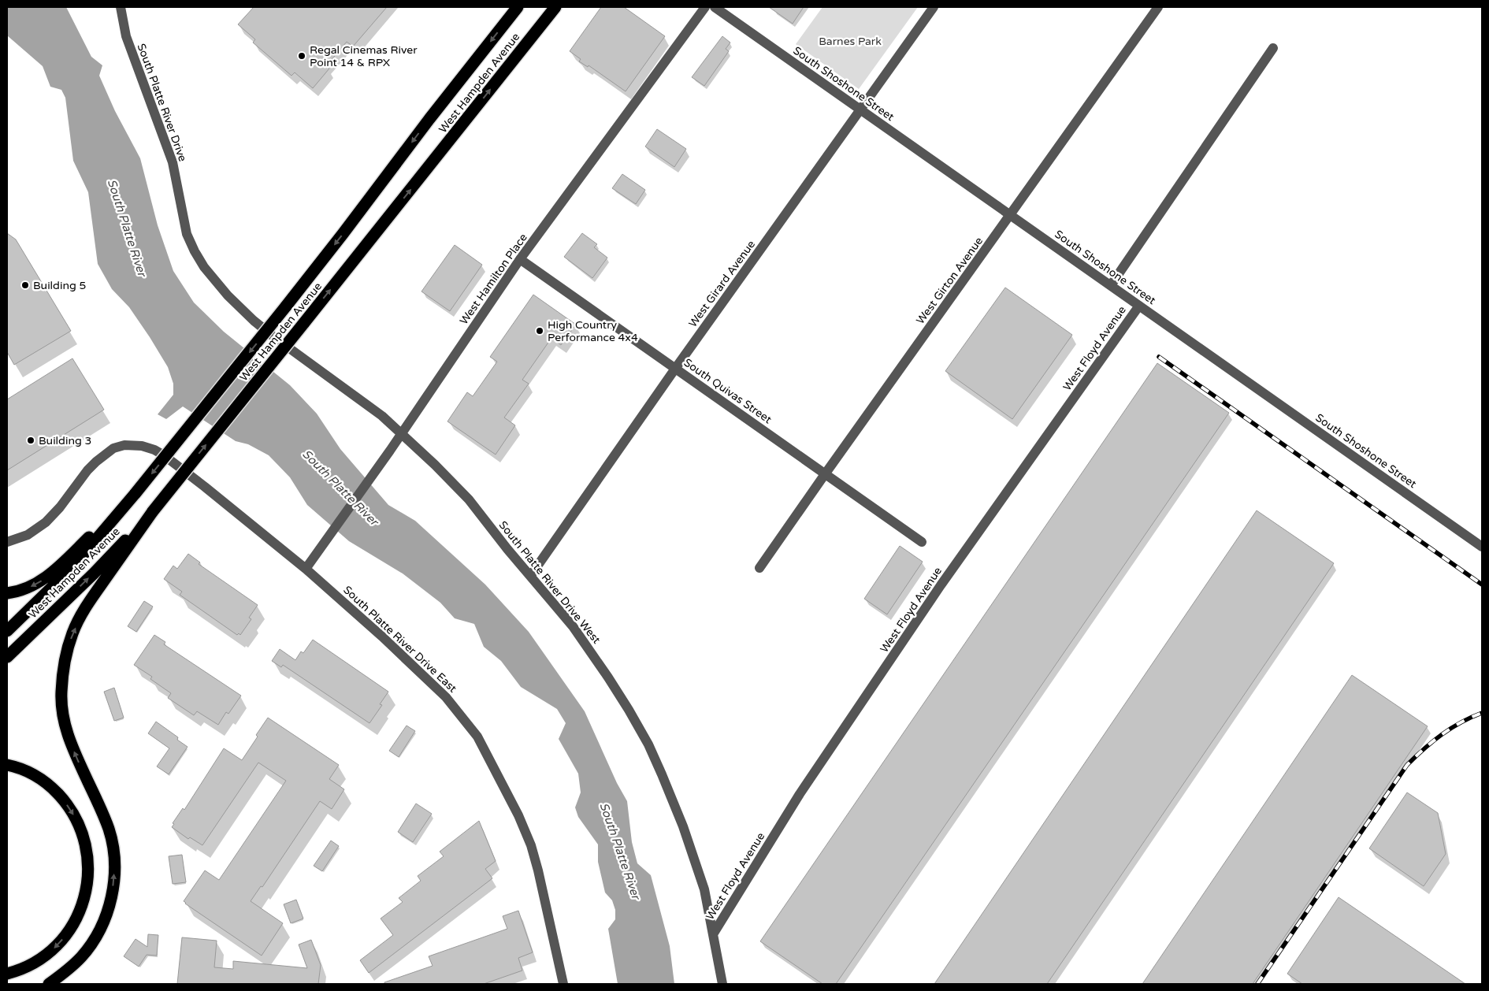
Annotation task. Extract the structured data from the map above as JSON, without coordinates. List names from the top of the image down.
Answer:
{
  "streets": {
    "highway": ["West Hampden Avenue"],
    "street": [
      "South Shoshone Street",
      "South Platte River Drive",
      "West Hamilton Place",
      "West Girton Avenue",
      "West Girard Avenue",
      "West Floyd Avenue",
      "South Quivas Street",
      "South Platte River Drive West",
      "South Platte River Drive East"
    ]
  },
  "crossings": [
    ["South Shoshone Street", "West Girton Avenue"],
    ["South Shoshone Street", "West Girard Avenue"],
    ["South Shoshone Street", "West Floyd Avenue"],
    ["South Platte River Drive", "South Platte River Drive West"],
    ["West Hamilton Place", "South Quivas Street"],
    ["West Hamilton Place", "South Platte River Drive West"],
    ["West Hamilton Place", "South Platte River Drive East"],
    ["West Girton Avenue", "South Quivas Street"],
    ["West Girard Avenue", "South Quivas Street"],
    ["West Girard Avenue", "South Platte River Drive West"],
    ["West Floyd Avenue", "South Platte River Drive West"]
  ],
  "water": ["South Platte River"],
  "parks": ["Barnes Park"],
  "places": [
    "Regal Cinemas River Point 14 & RPX",
    "Building 5",
    "High Country Performance 4x4",
    "Building 3"
  ]
}
